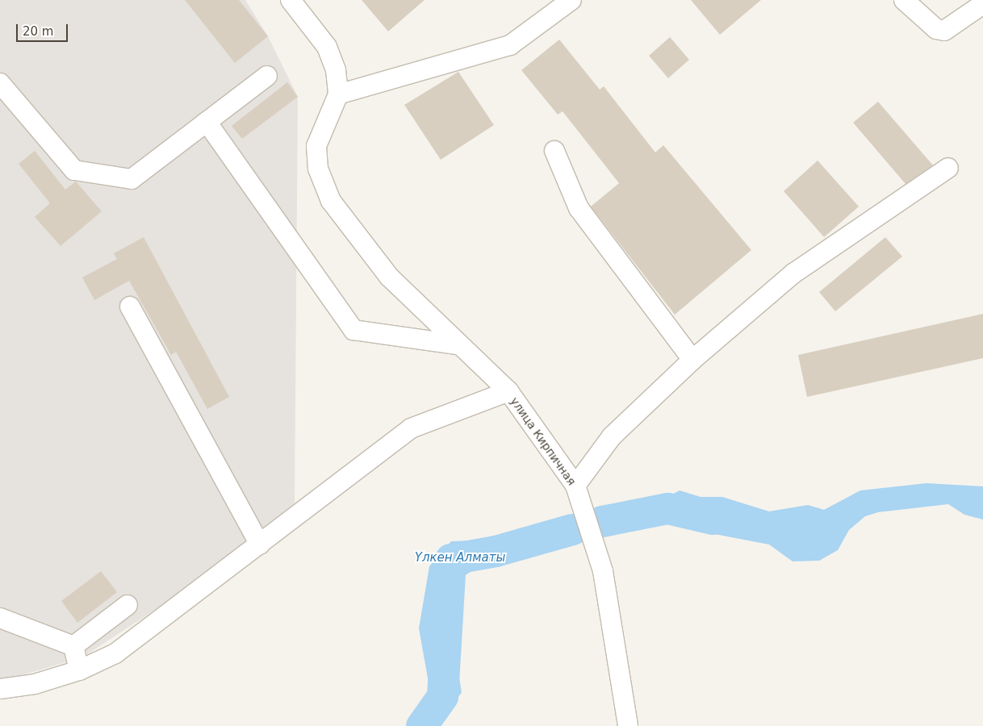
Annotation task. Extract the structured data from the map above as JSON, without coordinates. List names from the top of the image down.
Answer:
{
  "streets": {
    "street": ["улица Кирпичная"]
  },
  "water": ["Үлкен Алматы"],
  "scale_bar": "20 m"
}
